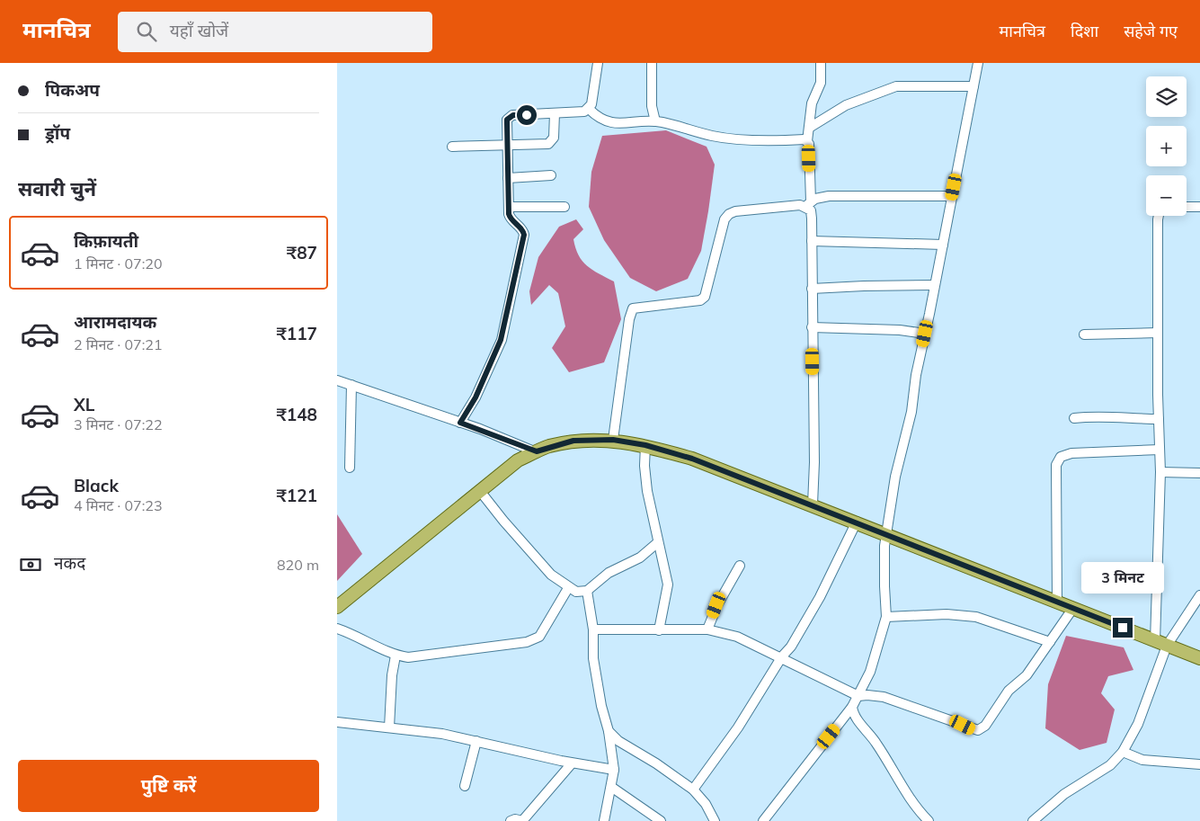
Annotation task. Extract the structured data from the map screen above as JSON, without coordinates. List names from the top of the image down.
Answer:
{
  "page": {
    "header": "मानचित्र",
    "search": "यहाँ खोजें",
    "nav": ["मानचित्र", "दिशा", "सहेजे गए"],
    "banner": ["पिकअप", "ड्रॉप"],
    "map_buttons": ["+", "−"],
    "heading": "सवारी चुनें",
    "list": [
      {
        "name": "किफ़ायती",
        "note": "1 मिनट · 07:20",
        "value": "₹87"
      },
      {
        "name": "आरामदायक",
        "note": "2 मिनट · 07:21",
        "value": "₹117"
      },
      {
        "name": "XL",
        "note": "3 मिनट · 07:22",
        "value": "₹148"
      },
      {
        "name": "Black",
        "note": "4 मिनट · 07:23",
        "value": "₹121"
      }
    ],
    "pay": ["नकद", "820 m"],
    "bubble": "3 मिनट",
    "buttons": "पुष्टि करें"
  }
}
